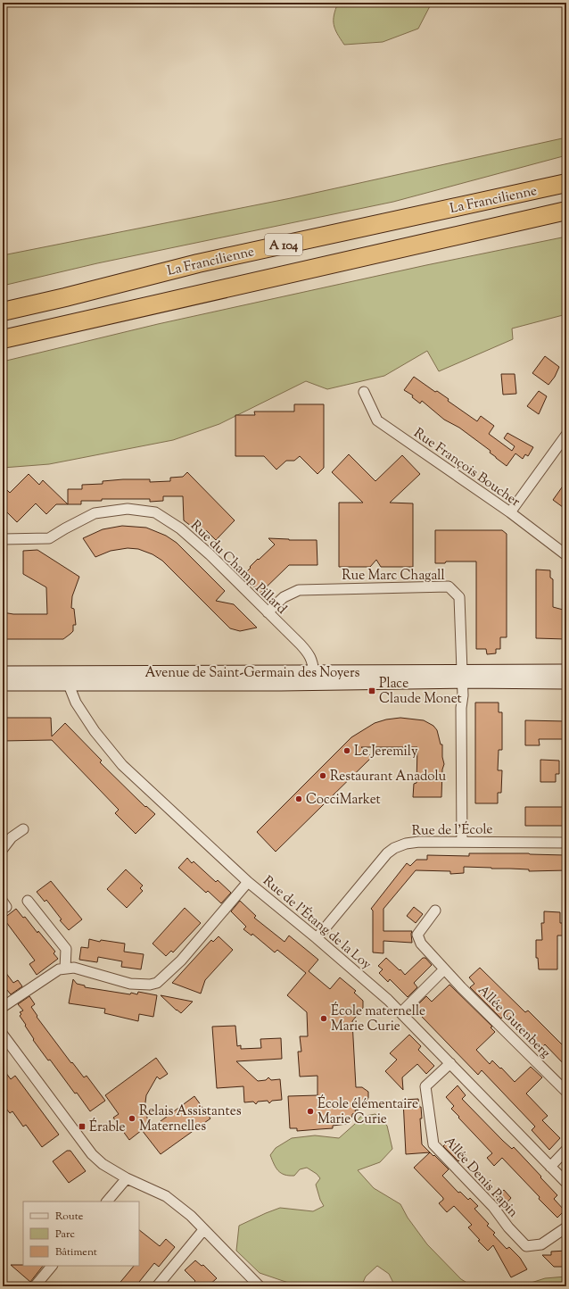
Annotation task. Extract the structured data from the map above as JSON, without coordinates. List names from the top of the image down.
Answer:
{
  "streets": {
    "highway": ["La Francilienne", "A 104"],
    "main road": ["Avenue de Saint-Germain des Noyers"],
    "street": [
      "Rue François Boucher",
      "Rue du Champ Pillard",
      "Rue Marc Chagall",
      "Rue de l'École",
      "Rue de l'Étang de la Loy",
      "Allée Gutenberg",
      "Allée Denis Papin"
    ]
  },
  "crossings": [
    ["Rue du Champ Pillard", "Rue Marc Chagall"],
    ["Rue du Champ Pillard", "Avenue de Saint-Germain des Noyers"],
    ["Rue Marc Chagall", "Avenue de Saint-Germain des Noyers"],
    ["Rue Marc Chagall", "Rue de l'École"],
    ["Avenue de Saint-Germain des Noyers", "Rue de l'Étang de la Loy"],
    ["Rue de l'École", "Rue de l'Étang de la Loy"],
    ["Rue de l'Étang de la Loy", "Allée Denis Papin"]
  ],
  "places": {
    "transit": ["Place Claude Monet", "Érable"],
    "other": [
      "Le Jeremily",
      "Restaurant Anadolu",
      "CocciMarket",
      "École maternelle Marie Curie",
      "École élémentaire Marie Curie",
      "Relais Assistantes Maternelles"
    ]
  },
  "legend": ["Route", "Parc", "Bâtiment"]
}
